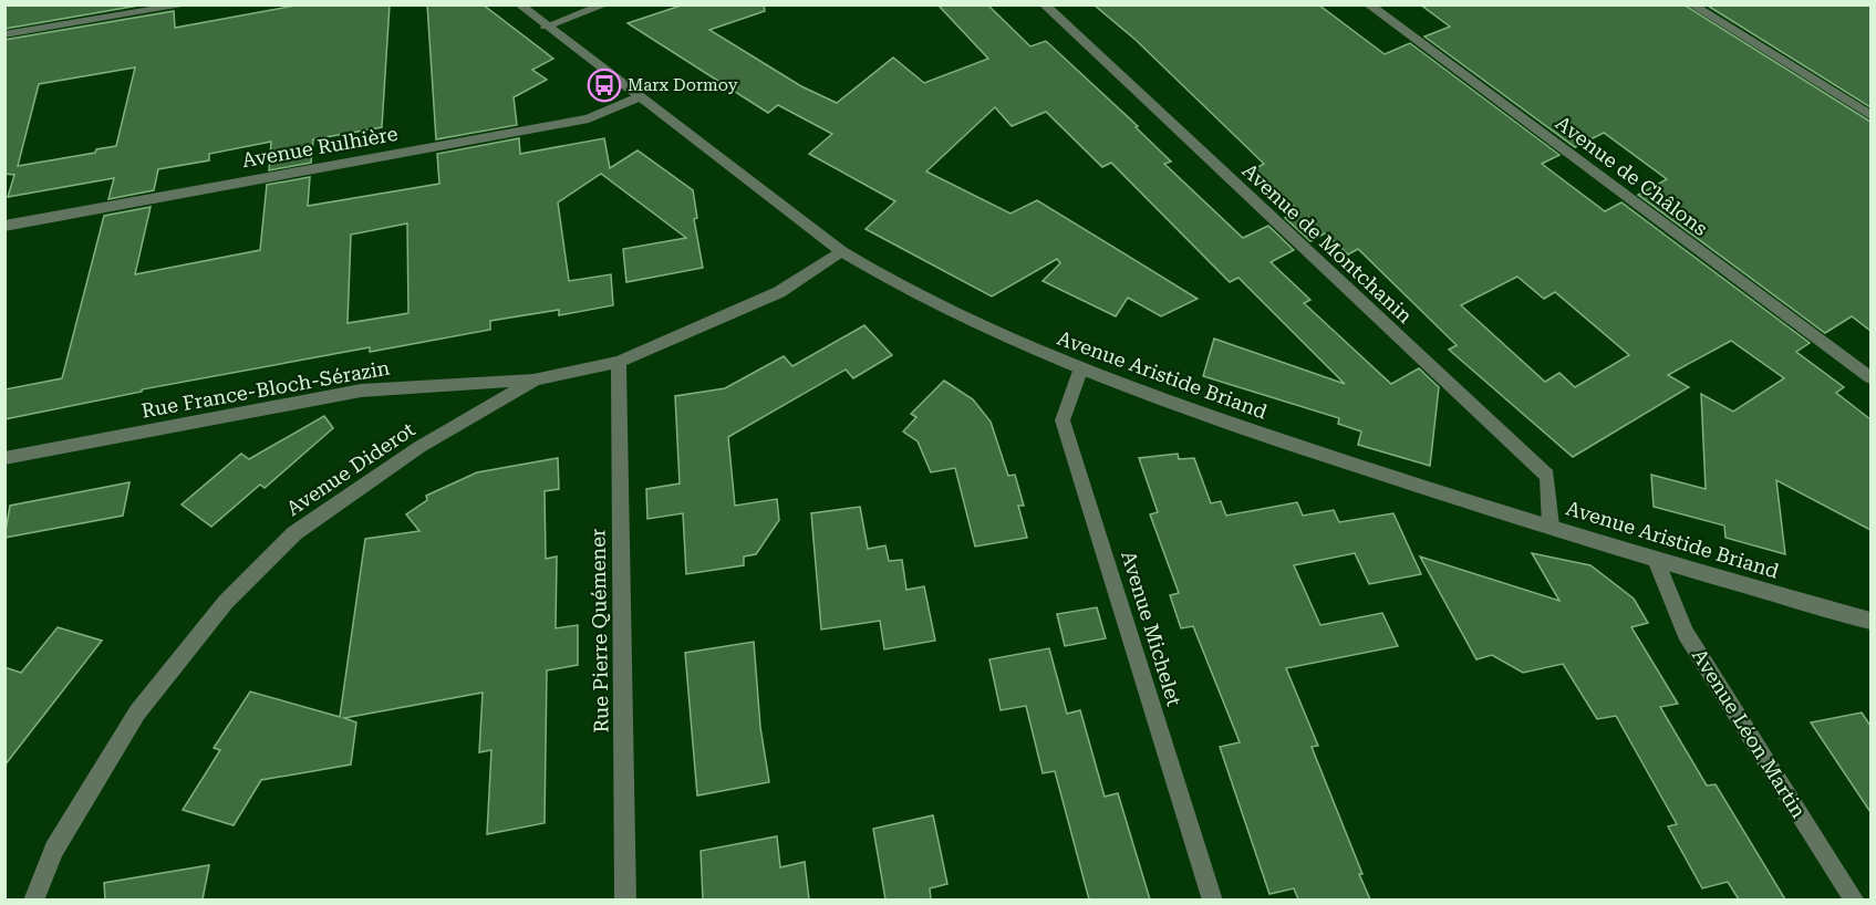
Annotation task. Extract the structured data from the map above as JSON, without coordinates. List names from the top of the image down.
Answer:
{
  "streets": {
    "street": [
      "Avenue Rulhière",
      "Avenue de Châlons",
      "Avenue de Montchanin",
      "Avenue Aristide Briand",
      "Rue France-Bloch-Sérazin",
      "Avenue Diderot",
      "Avenue Michelet",
      "Rue Pierre Quémener",
      "Avenue Léon Martin"
    ]
  },
  "crossings": [
    ["Avenue Rulhière", "Avenue Aristide Briand"],
    ["Avenue de Montchanin", "Avenue Aristide Briand"],
    ["Avenue Aristide Briand", "Avenue Diderot"],
    ["Avenue Aristide Briand", "Avenue Michelet"],
    ["Avenue Aristide Briand", "Avenue Léon Martin"],
    ["Rue France-Bloch-Sérazin", "Avenue Diderot"],
    ["Avenue Diderot", "Rue Pierre Quémener"]
  ],
  "places": {
    "bus stop": ["Marx Dormoy"]
  }
}
